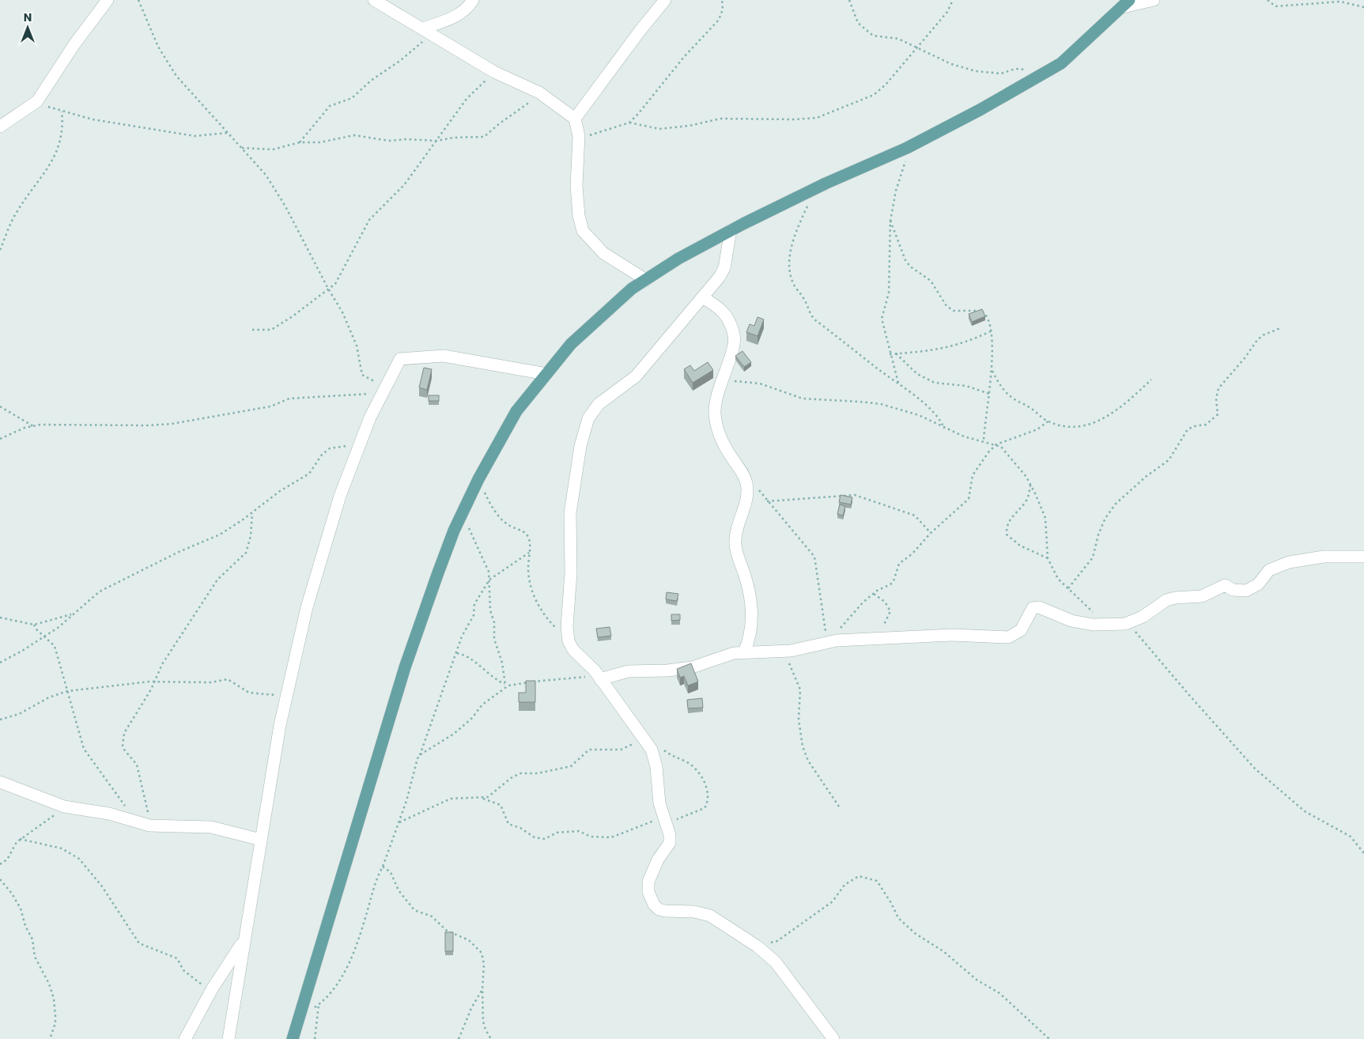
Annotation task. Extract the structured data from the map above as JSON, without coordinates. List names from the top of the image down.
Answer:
{
  "north": "top"
}
